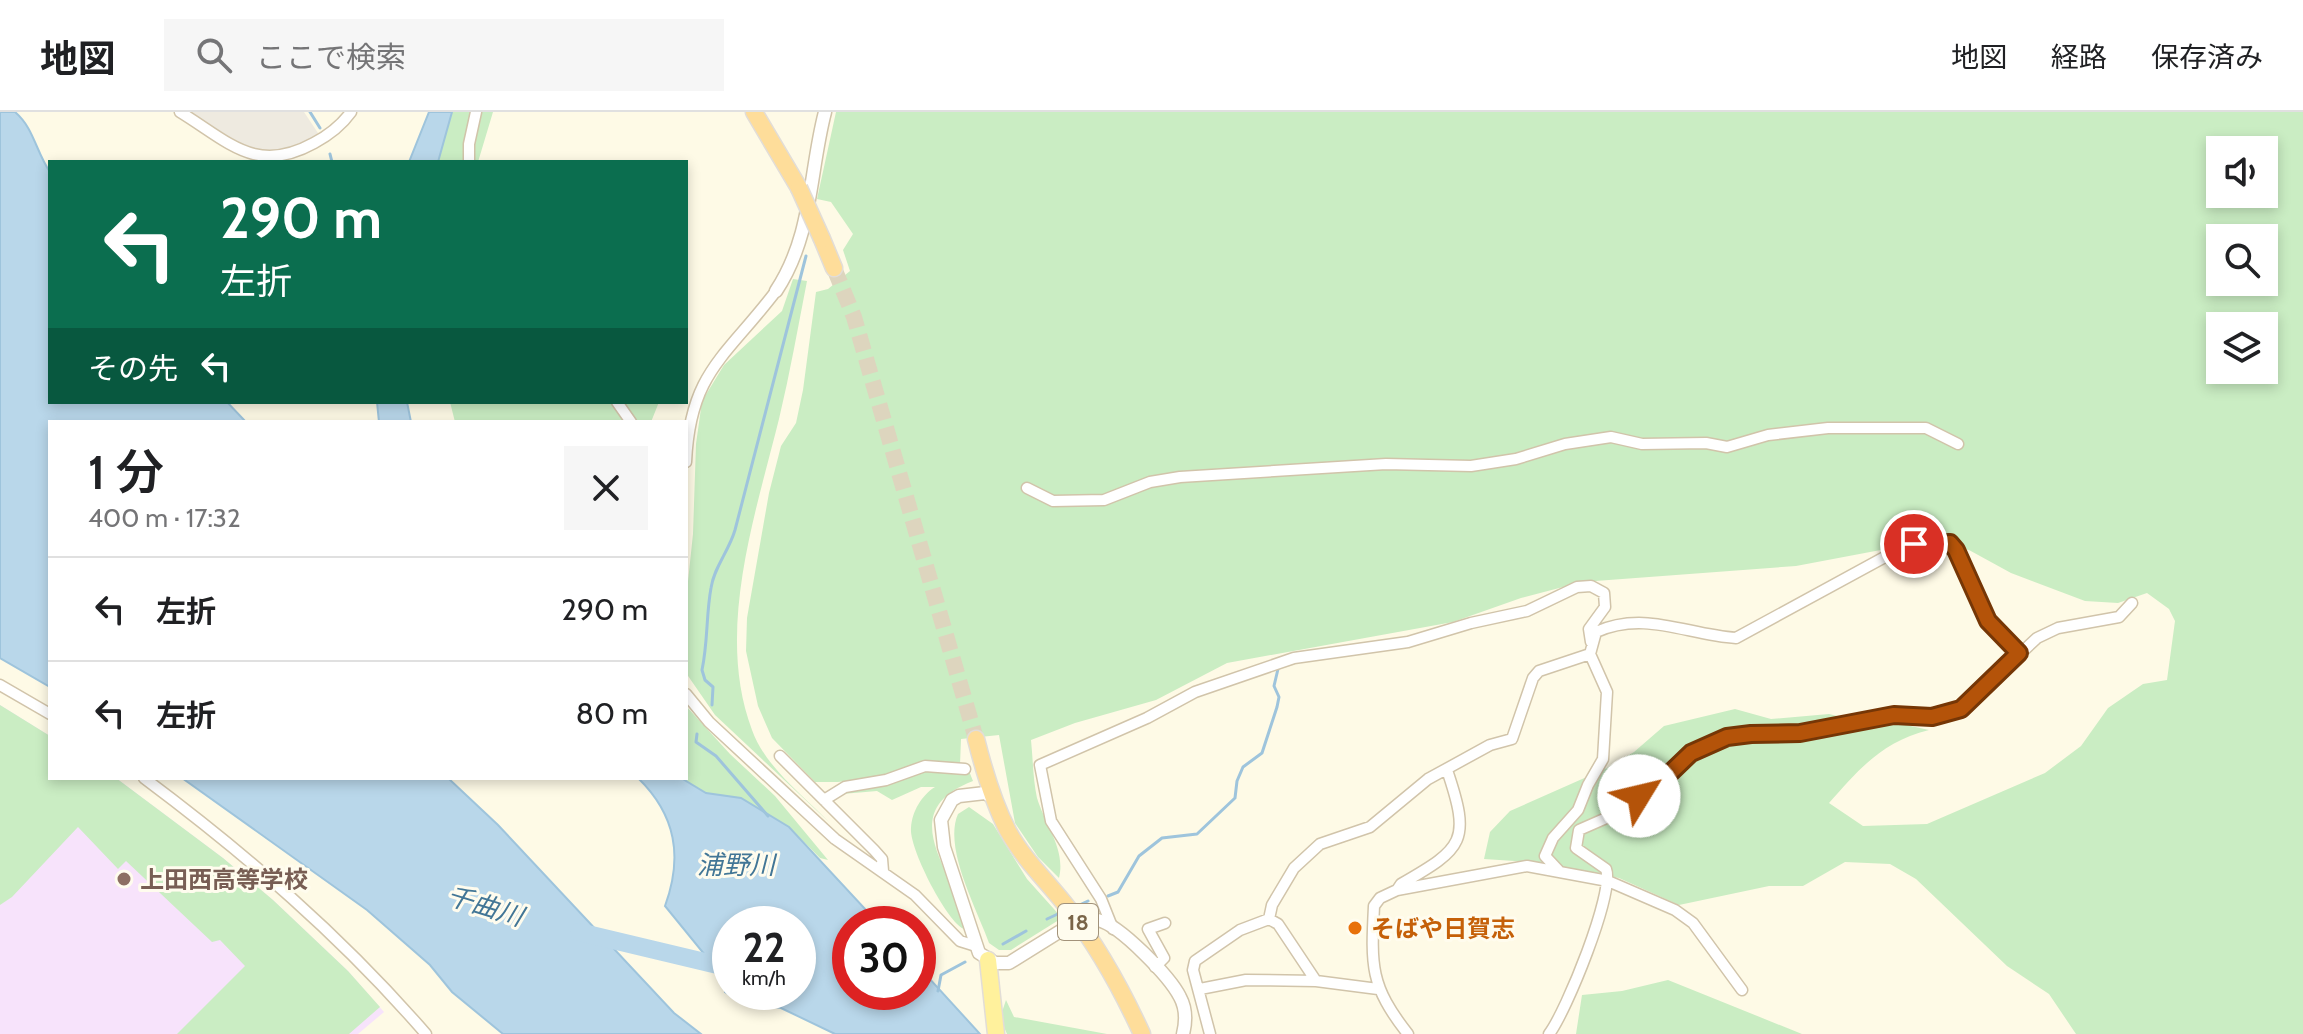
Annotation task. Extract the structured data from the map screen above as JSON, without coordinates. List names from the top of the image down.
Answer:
{
  "streets": {
    "highway": ["18"]
  },
  "water": ["浦野川", "千曲川"],
  "places": ["上田西高等学校", "そばや日賀志"],
  "page": {
    "header": "地図",
    "search": "ここで検索",
    "nav": ["地図", "経路", "保存済み"],
    "turn": ["290 m", "左折"],
    "then": "その先",
    "heading": ["1 分", "400 m · 17:32"],
    "list": [
      {
        "name": "左折",
        "value": "290 m"
      },
      {
        "name": "左折",
        "value": "80 m"
      }
    ],
    "speed": "22 km/h",
    "limit": "30"
  }
}
